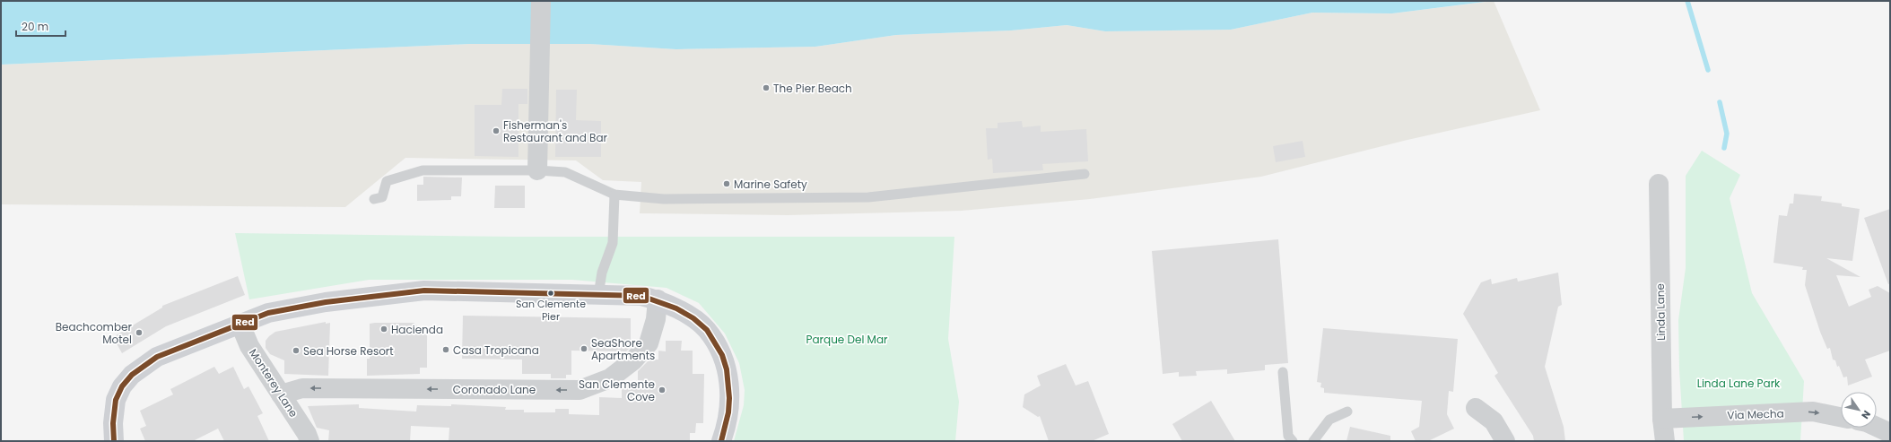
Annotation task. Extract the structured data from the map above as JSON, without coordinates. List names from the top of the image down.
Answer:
{
  "streets": {
    "street": [
      "Linda Lane",
      "Monterey Lane",
      "Coronado Lane",
      "Via Mecha"
    ]
  },
  "crossings": [
    ["Linda Lane", "Via Mecha"],
    ["Monterey Lane", "Coronado Lane"]
  ],
  "one_way": ["Coronado Lane", "Via Mecha"],
  "parks": ["Parque Del Mar", "Linda Lane Park"],
  "places": [
    "The Pier Beach",
    "Fisherman's Restaurant and Bar",
    "Marine Safety",
    "San Clemente Pier",
    "Hacienda",
    "Beachcomber Motel",
    "SeaShore Apartments",
    "Casa Tropicana",
    "Sea Horse Resort",
    "San Clemente Cove"
  ],
  "lines": ["transit line Red"],
  "scale_bar": "20 m",
  "north": "bottom right"
}
